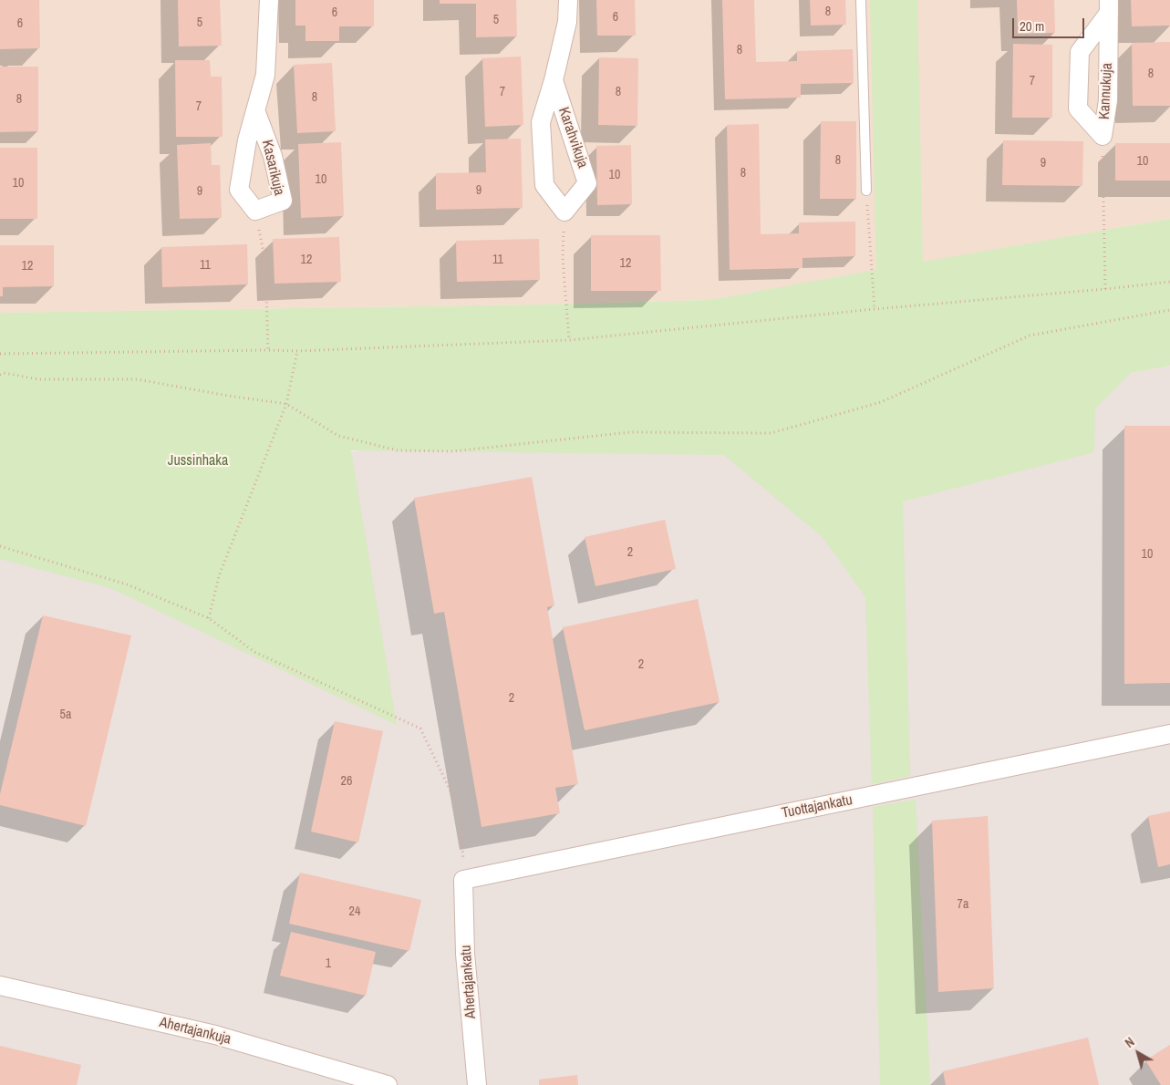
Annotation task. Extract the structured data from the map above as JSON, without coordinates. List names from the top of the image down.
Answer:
{
  "streets": {
    "street": [
      "Kannukuja",
      "Karahvikuja",
      "Kasarikuja",
      "Tuottajankatu",
      "Ahertajankatu",
      "Ahertajankuja"
    ]
  },
  "crossings": [
    ["Tuottajankatu", "Ahertajankatu"]
  ],
  "parks": ["Jussinhaka"],
  "house_numbers": [
    "8",
    "6",
    "6",
    "5",
    "5",
    "6",
    "8",
    "8",
    "7",
    "7",
    "8",
    "8",
    "8",
    "7",
    "8",
    "10",
    "9",
    "8",
    "10",
    "10",
    "10",
    "9",
    "9",
    "12",
    "11",
    "12",
    "11",
    "12",
    "2",
    "10",
    "2",
    "2",
    "5a",
    "26",
    "7a",
    "24",
    "1"
  ],
  "scale_bar": "20 m",
  "north": "top left"
}
